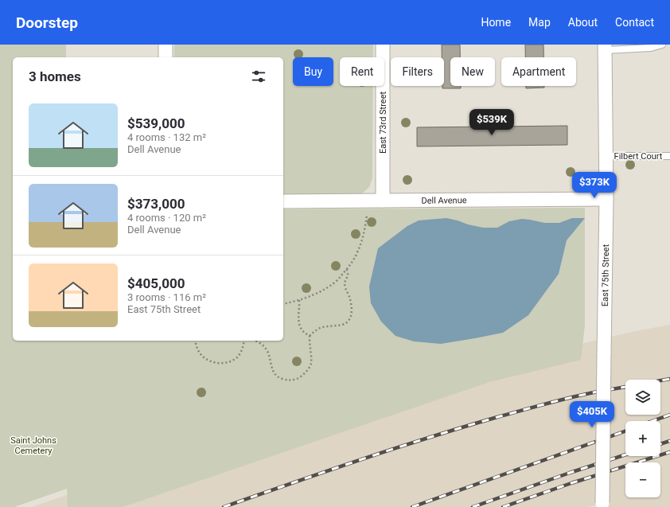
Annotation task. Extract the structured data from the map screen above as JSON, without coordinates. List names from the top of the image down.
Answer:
{
  "streets": {
    "street": ["East 73rd Street", "Dell Avenue", "East 75th Street"],
    "lane": ["Filbert Court"]
  },
  "crossings": [
    ["East 73rd Street", "Dell Avenue"],
    ["Filbert Court", "East 75th Street"],
    ["Dell Avenue", "East 75th Street"]
  ],
  "parks": ["Saint Johns Cemetery"],
  "page": {
    "header": "Doorstep",
    "nav": [
      "Home",
      "Map",
      "About",
      "Contact"
    ],
    "chip": [
      "Buy",
      "Rent",
      "Filters",
      "New",
      "Apartment"
    ],
    "heading": "3 homes",
    "list": [
      {
        "name": "$539,000",
        "note": "4 rooms · 132 m² · Dell Avenue"
      },
      {
        "name": "$373,000",
        "note": "4 rooms · 120 m² · Dell Avenue"
      },
      {
        "name": "$405,000",
        "note": "3 rooms · 116 m² · East 75th Street"
      }
    ],
    "price": ["$539K", "$373K", "$405K"],
    "map_buttons": ["+", "−"]
  }
}
